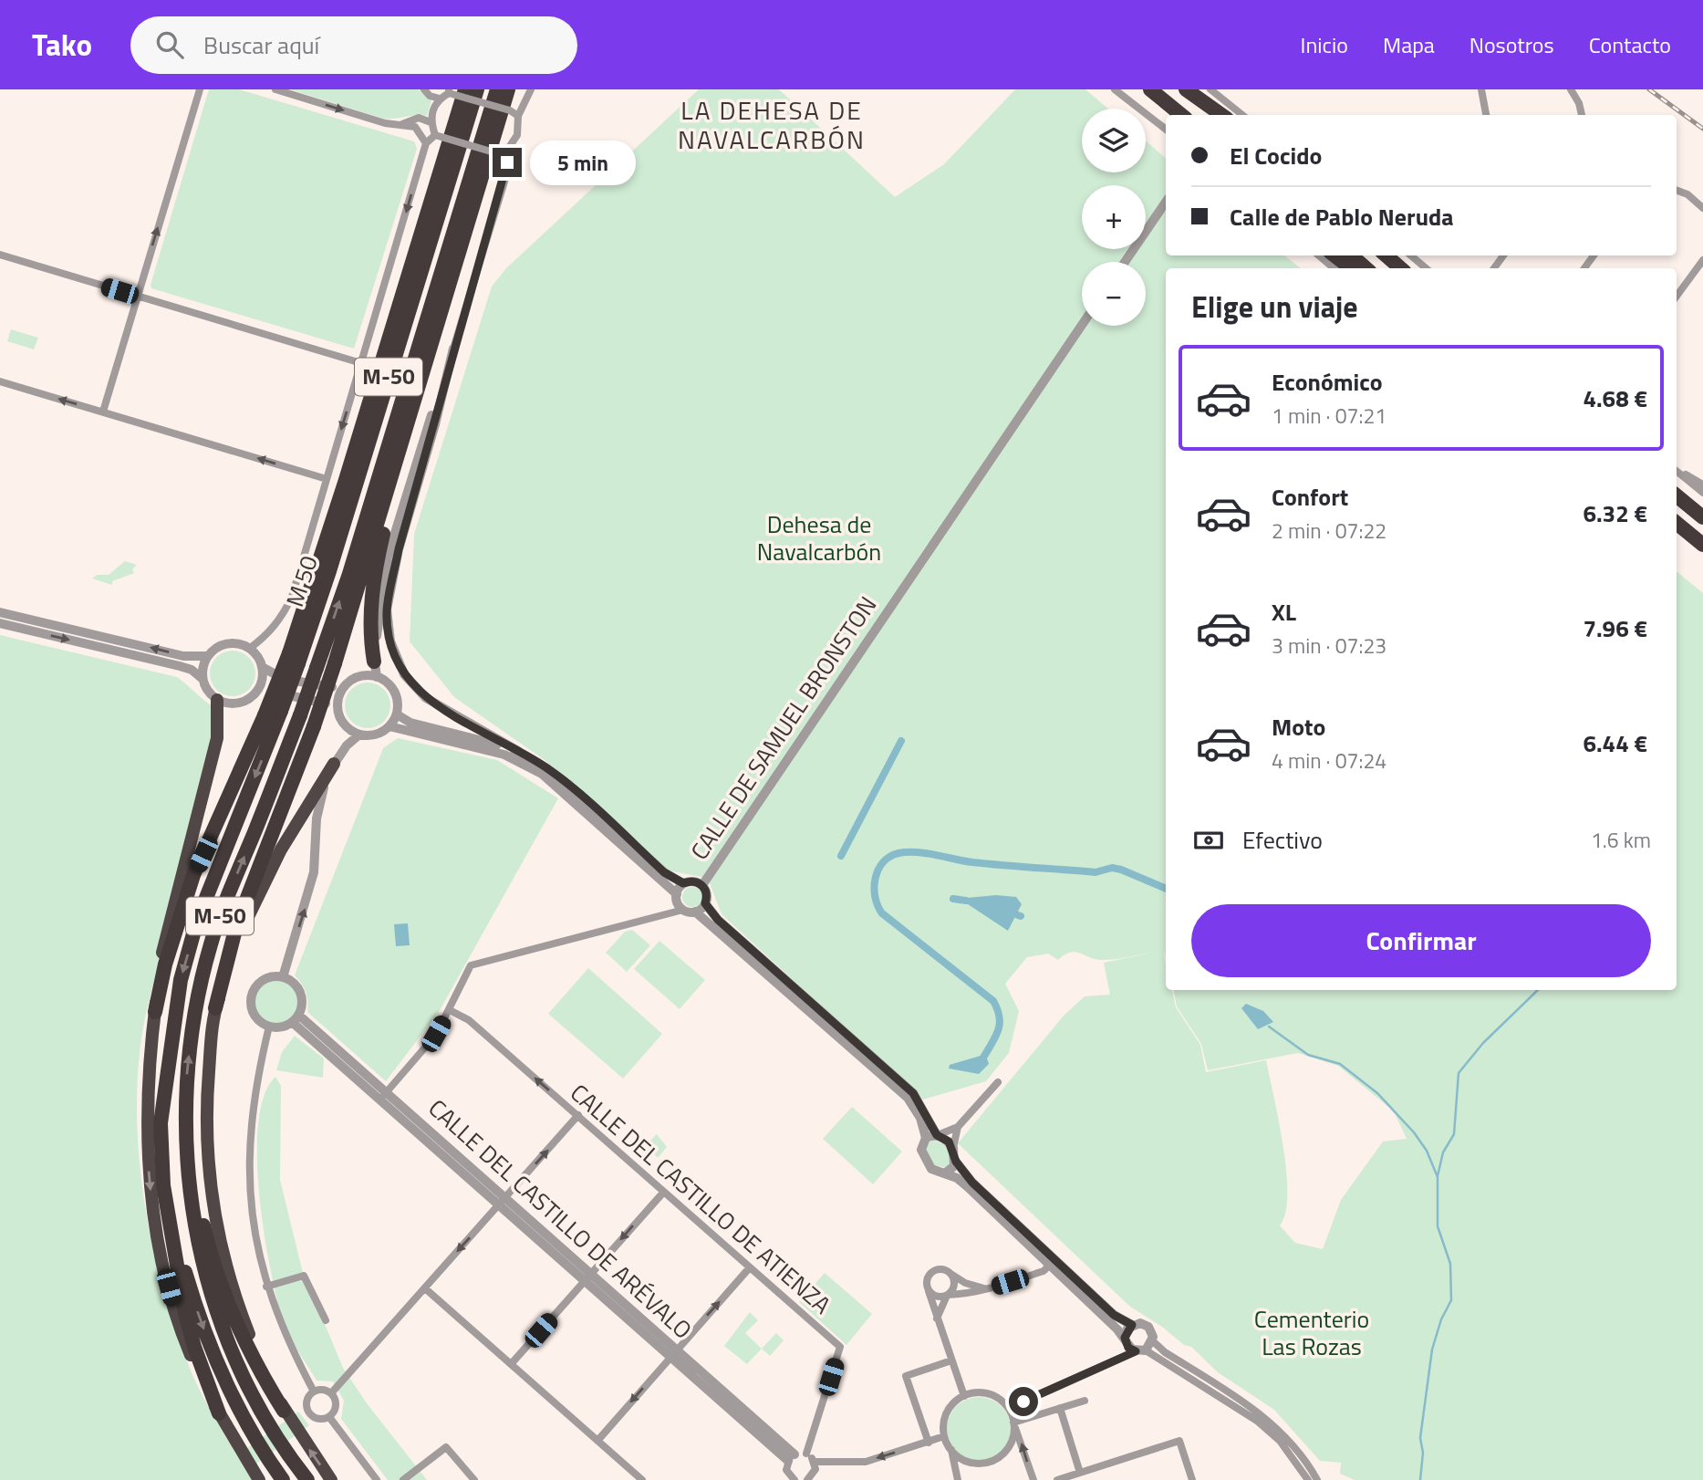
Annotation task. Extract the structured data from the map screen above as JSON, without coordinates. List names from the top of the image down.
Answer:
{
  "streets": {
    "highway": ["M-50", "M 50"],
    "street": ["CALLE DE SAMUEL BRONSTON", "CALLE DEL CASTILLO DE ATIENZA", "CALLE DEL CASTILLO DE ARÉVALO"]
  },
  "crossings": [
    ["M-50", "M 50"]
  ],
  "districts": ["LA DEHESA DE NAVALCARBÓN"],
  "parks": ["Dehesa de Navalcarbón", "Cementerio Las Rozas"],
  "page": {
    "header": "Tako",
    "search": "Buscar aquí",
    "nav": [
      "Inicio",
      "Mapa",
      "Nosotros",
      "Contacto"
    ],
    "map_buttons": ["+", "−"],
    "banner": ["El Cocido", "Calle de Pablo Neruda"],
    "bubble": "5 min",
    "heading": "Elige un viaje",
    "list": [
      {
        "name": "Económico",
        "note": "1 min · 07:21",
        "value": "4.68 €"
      },
      {
        "name": "Confort",
        "note": "2 min · 07:22",
        "value": "6.32 €"
      },
      {
        "name": "XL",
        "note": "3 min · 07:23",
        "value": "7.96 €"
      },
      {
        "name": "Moto",
        "note": "4 min · 07:24",
        "value": "6.44 €"
      }
    ],
    "pay": ["Efectivo", "1.6 km"],
    "buttons": "Confirmar"
  }
}
